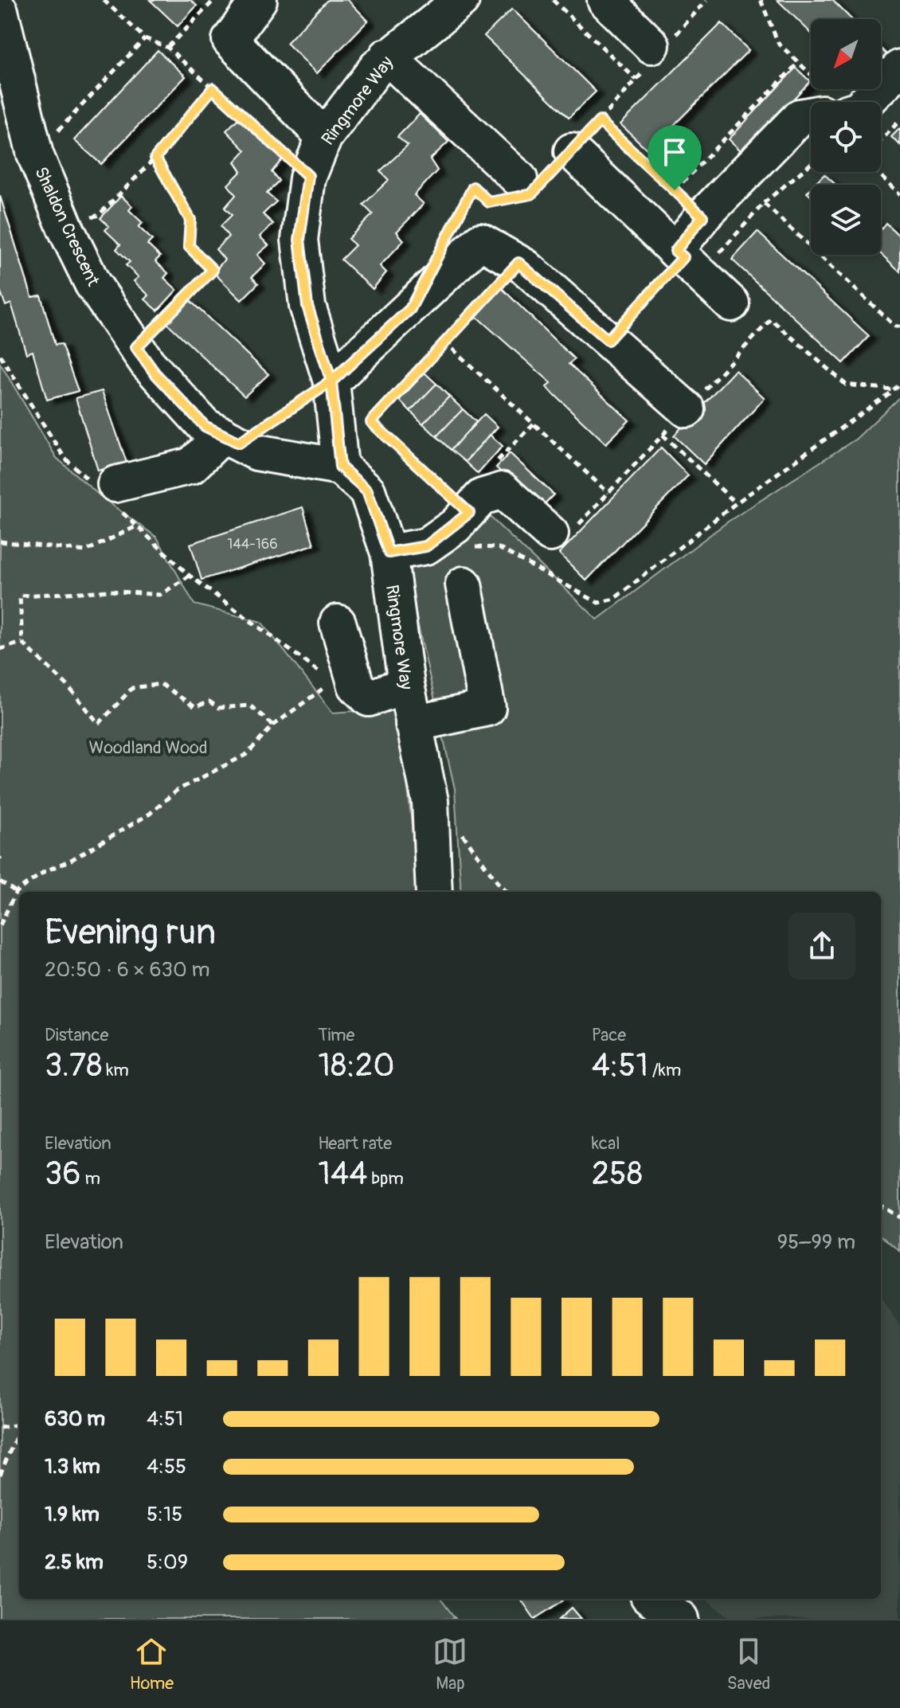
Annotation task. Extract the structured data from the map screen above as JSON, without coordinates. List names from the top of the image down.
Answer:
{
  "streets": {
    "street": ["Ringmore Way", "Shaldon Crescent"]
  },
  "crossings": [
    ["Ringmore Way", "Shaldon Crescent"]
  ],
  "parks": ["Woodland Wood"],
  "house_numbers": ["144-166"],
  "north": "bottom left",
  "page": {
    "heading": ["Evening run", "20:50 · 6 × 630 m"],
    "stats": [
      ["Distance", "3.78 km"],
      ["Time", "18:20"],
      ["Pace", "4:51 /km"],
      ["Elevation", "36 m"],
      ["Heart rate", "144 bpm"],
      ["kcal", "258"]
    ],
    "chart": ["Elevation", "95–99 m"],
    "list": [
      {
        "name": "630 m",
        "note": "4:51"
      },
      {
        "name": "1.3 km",
        "note": "4:55"
      },
      {
        "name": "1.9 km",
        "note": "5:15"
      },
      {
        "name": "2.5 km",
        "note": "5:09"
      }
    ],
    "tabs": ["Home", "Map", "Saved"]
  }
}
